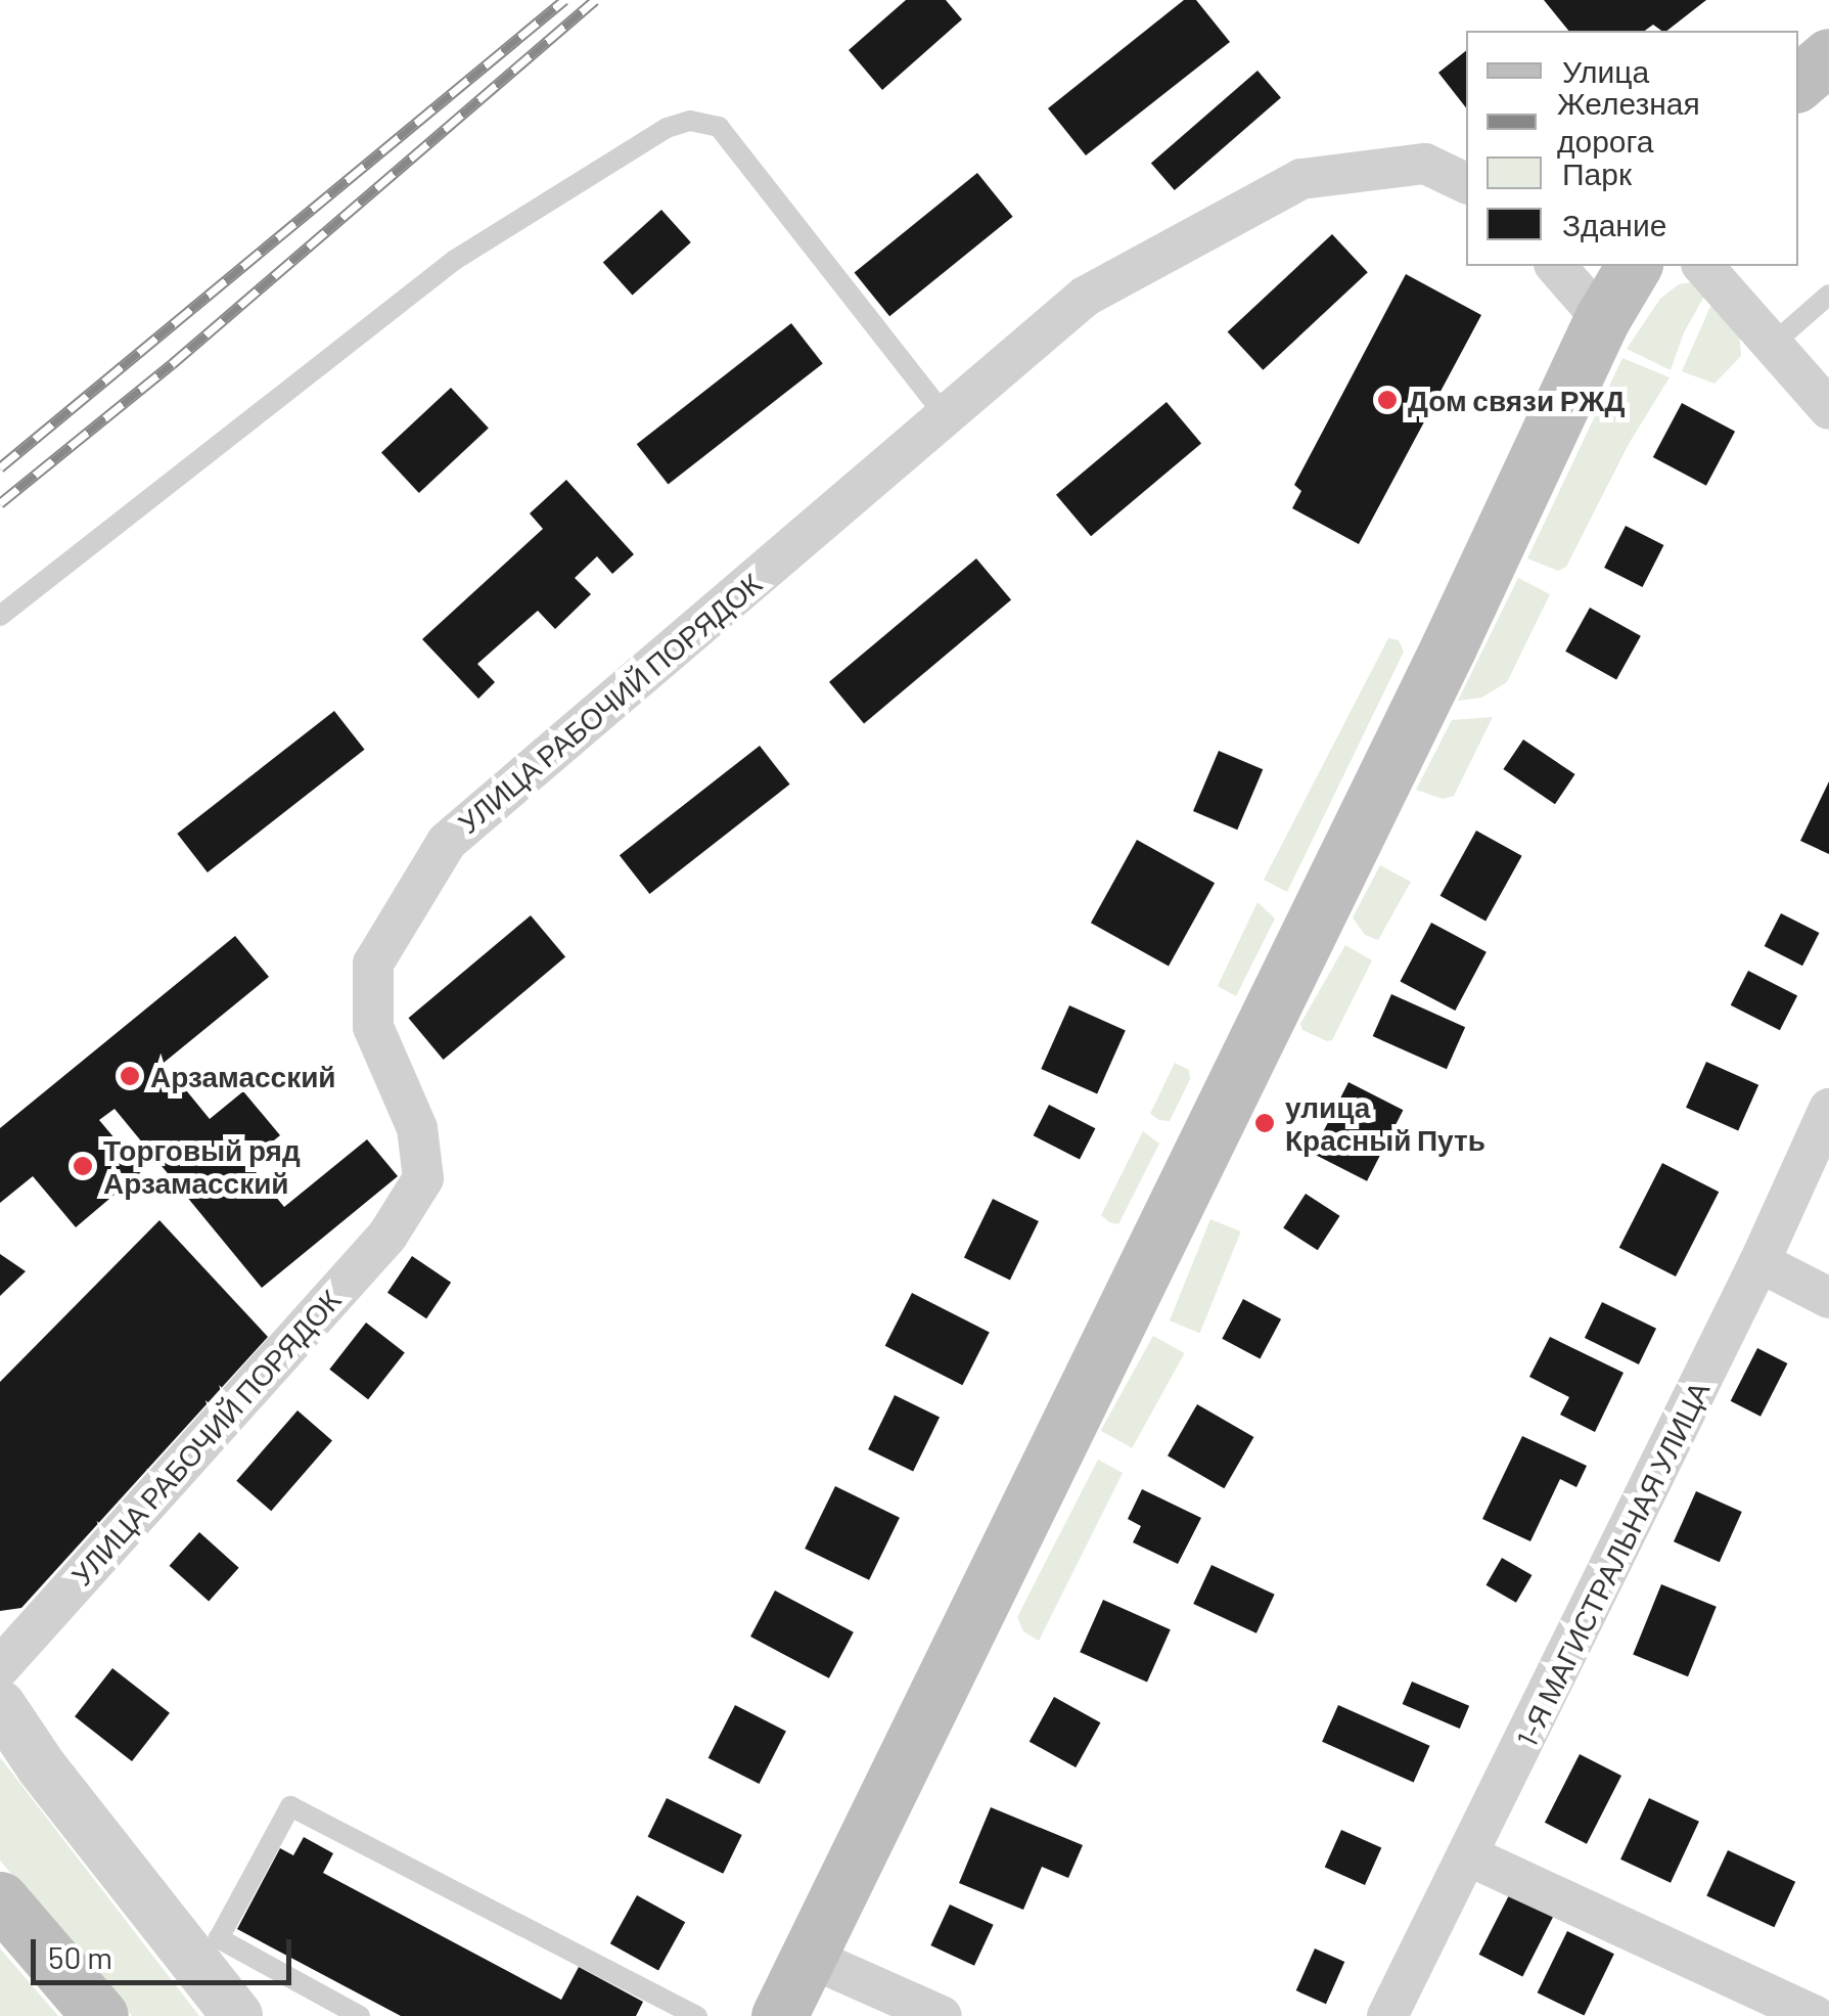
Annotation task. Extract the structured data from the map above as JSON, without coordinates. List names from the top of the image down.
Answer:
{
  "streets": {
    "street": ["УЛИЦА РАБОЧИЙ ПОРЯДОК", "1-Я МАГИСТРАЛЬНАЯ УЛИЦА"]
  },
  "places": [
    "Дом связи РЖД",
    "Арзамасский",
    "улица Красный Путь",
    "Торговый ряд Арзамасский"
  ],
  "legend": [
    "Улица",
    "Железная дорога",
    "Парк",
    "Здание"
  ],
  "scale_bar": "50 m"
}
